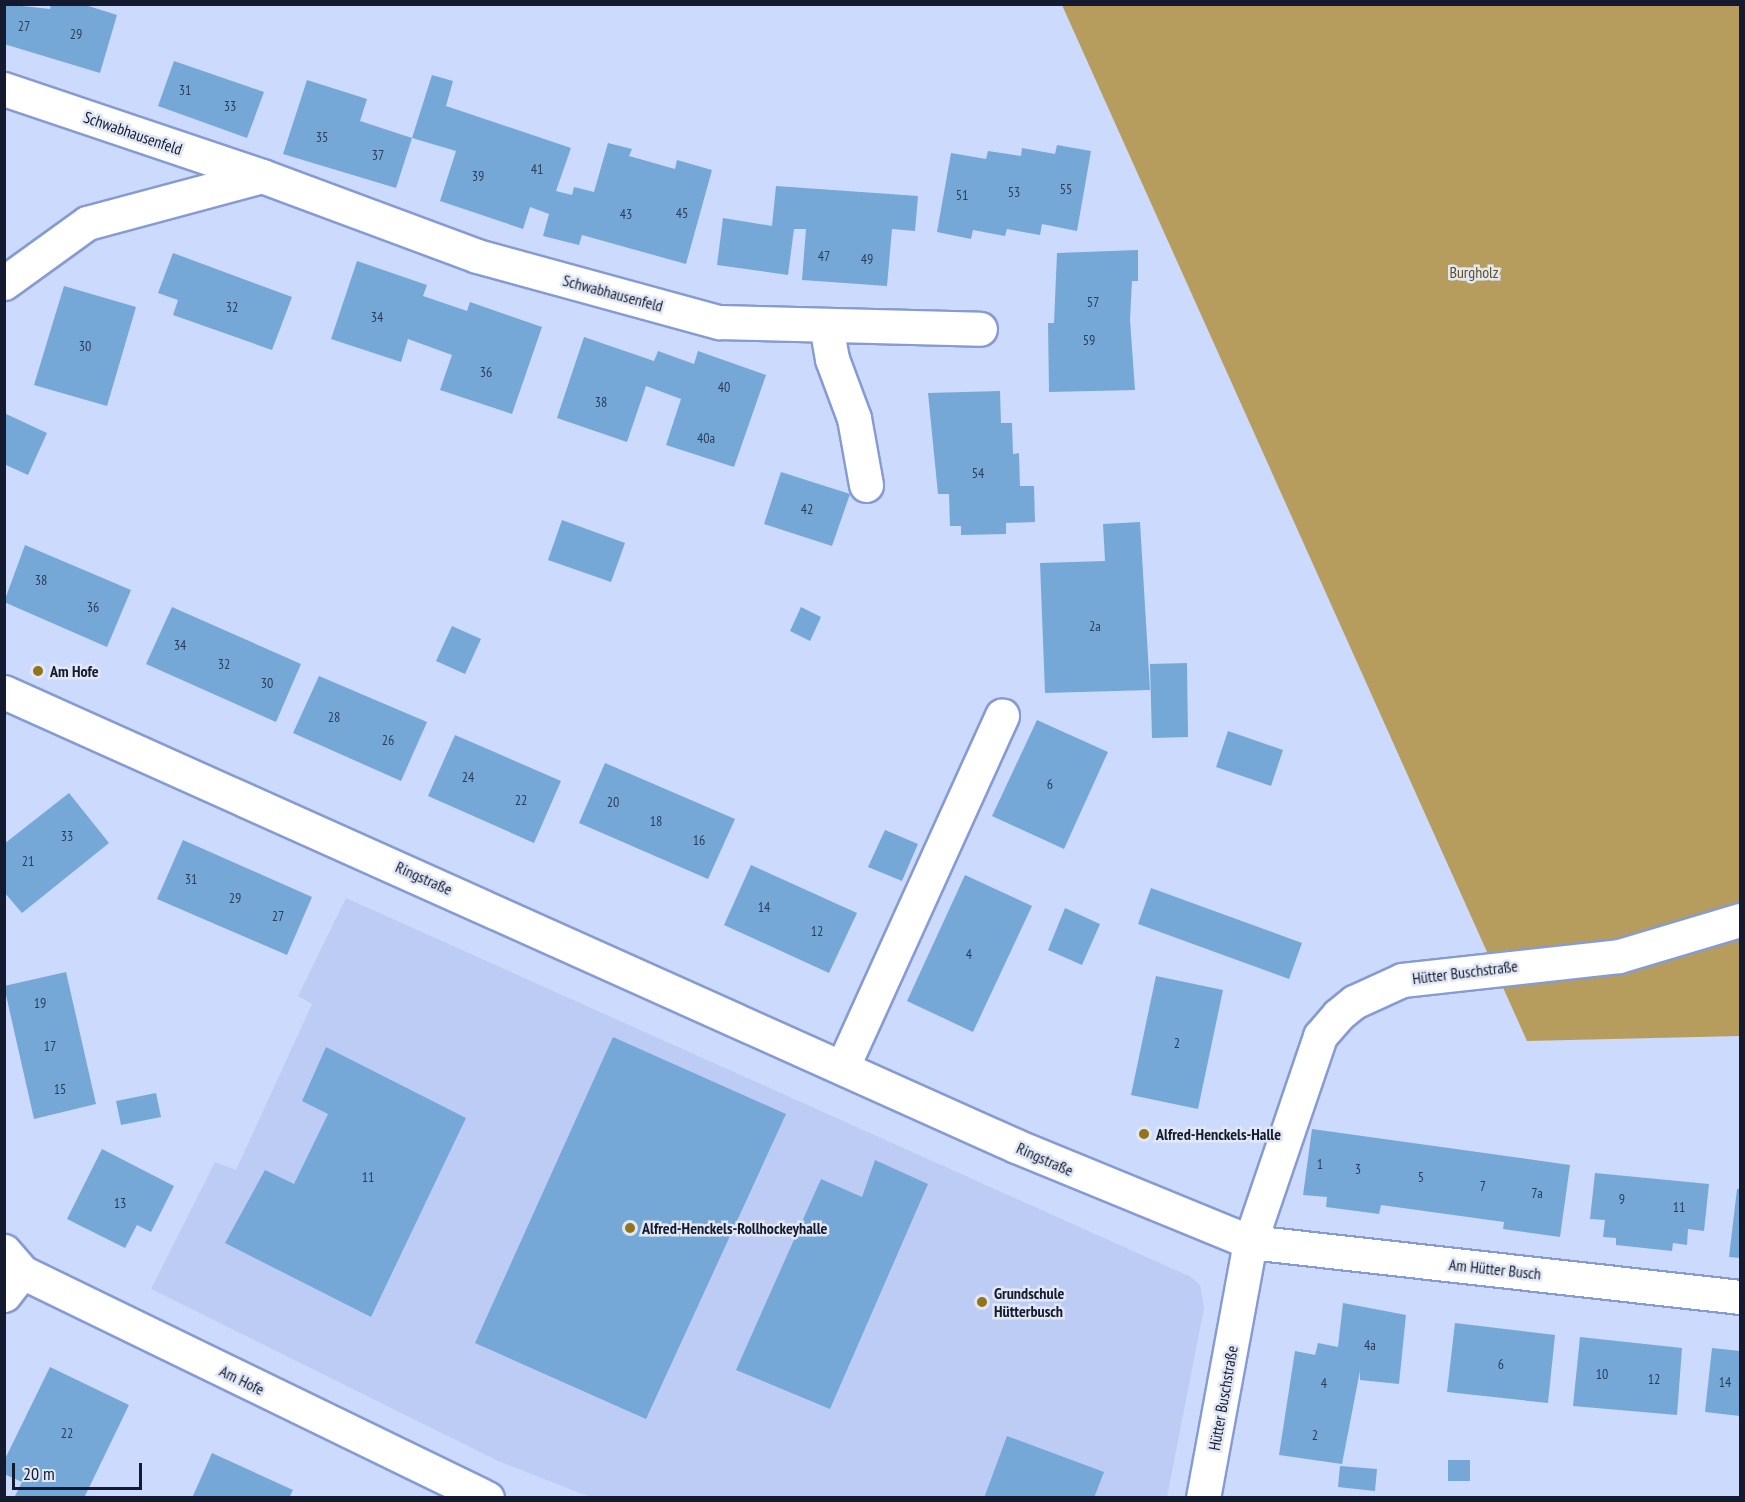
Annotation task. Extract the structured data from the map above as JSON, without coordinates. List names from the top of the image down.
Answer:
{
  "streets": {
    "street": [
      "Schwabhausenfeld",
      "Ringstraße",
      "Hütter Buschstraße",
      "Am Hütter Busch",
      "Am Hofe"
    ]
  },
  "crossings": [
    ["Ringstraße", "Hütter Buschstraße"],
    ["Ringstraße", "Am Hütter Busch"],
    ["Hütter Buschstraße", "Am Hütter Busch"]
  ],
  "parks": ["Burgholz"],
  "places": [
    "Am Hofe",
    "Alfred-Henckels-Halle",
    "Alfred-Henckels-Rollhockeyhalle",
    "Grundschule Hütterbusch"
  ],
  "house_numbers": [
    "27",
    "29",
    "31",
    "33",
    "35",
    "37",
    "41",
    "39",
    "55",
    "53",
    "51",
    "45",
    "43",
    "47",
    "49",
    "57",
    "32",
    "34",
    "59",
    "30",
    "36",
    "40",
    "38",
    "40a",
    "54",
    "42",
    "38",
    "36",
    "2a",
    "34",
    "32",
    "30",
    "28",
    "26",
    "24",
    "6",
    "22",
    "20",
    "18",
    "33",
    "16",
    "21",
    "31",
    "29",
    "14",
    "27",
    "12",
    "4",
    "19",
    "2",
    "17",
    "15",
    "1",
    "3",
    "11",
    "5",
    "7",
    "7a",
    "9",
    "13",
    "11",
    "4a",
    "6",
    "10",
    "12",
    "14",
    "4",
    "22",
    "2"
  ],
  "scale_bar": "20 m"
}
